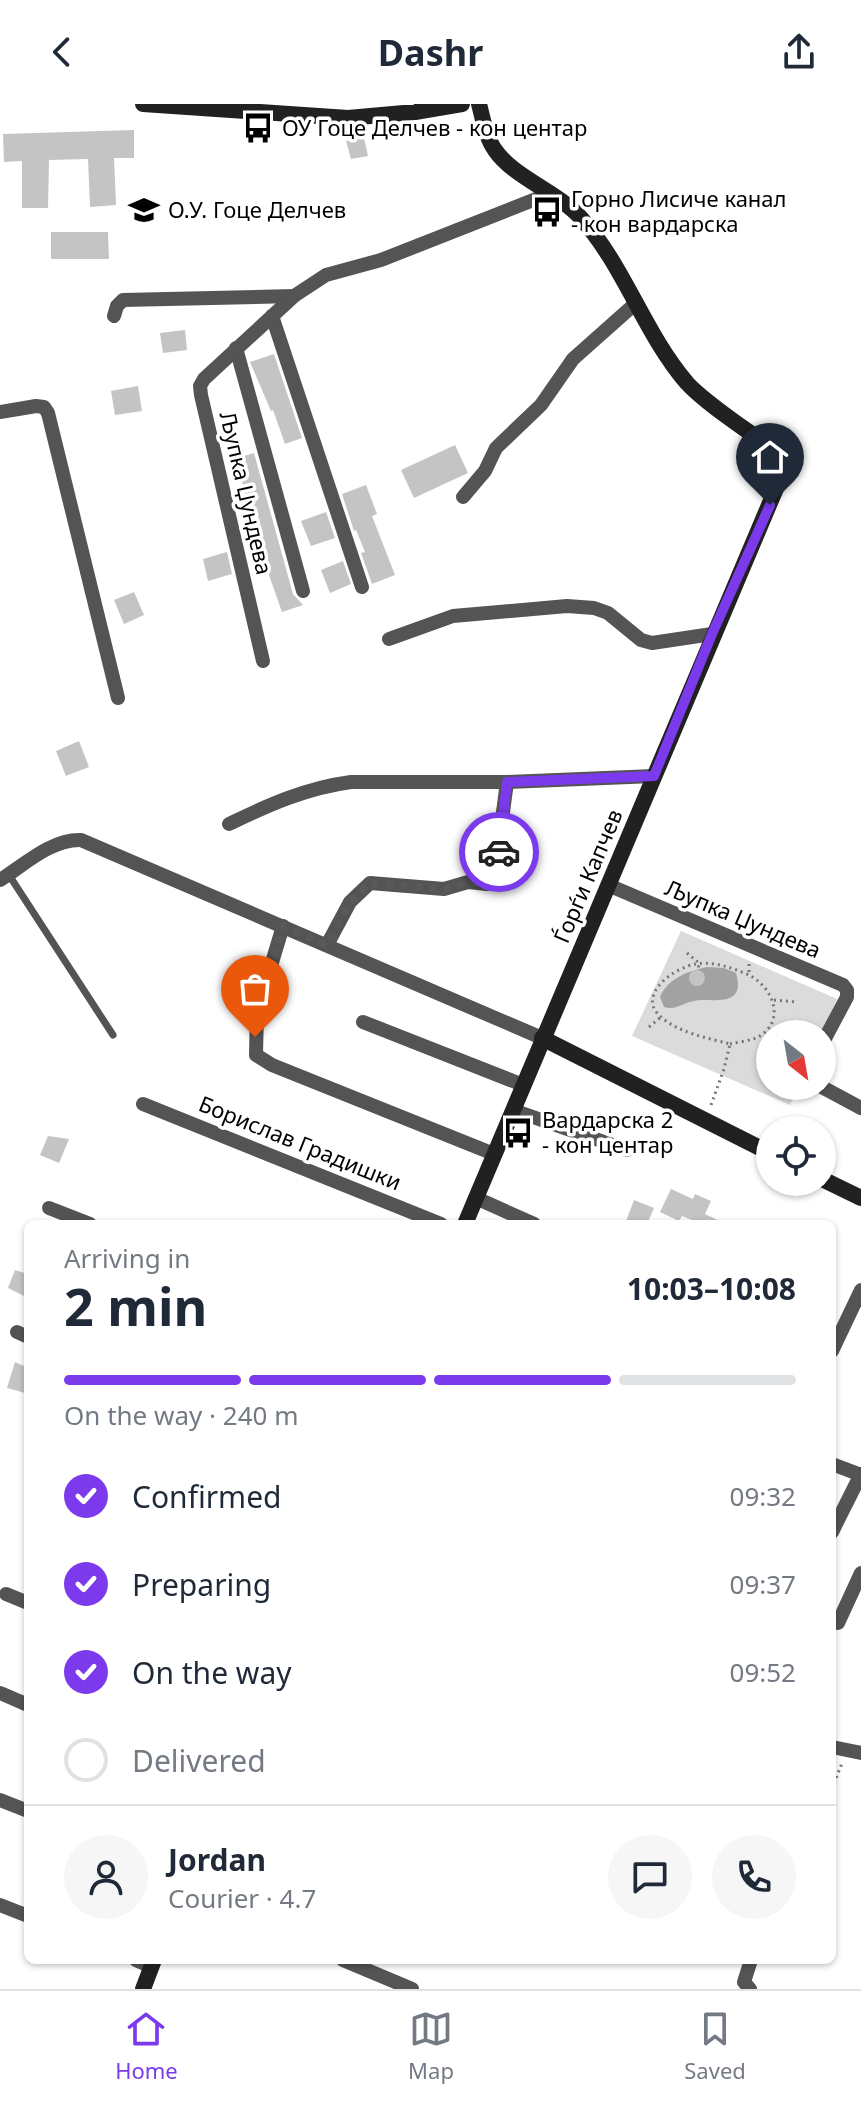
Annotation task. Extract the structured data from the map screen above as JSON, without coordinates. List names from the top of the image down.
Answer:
{
  "streets": {
    "street": ["Љупка Џундева", "Ѓорѓи Капчев", "Борислав Градишки"]
  },
  "crossings": [
    ["Љупка Џундева", "Ѓорѓи Капчев"]
  ],
  "places": {
    "bus stop": ["ОУ Гоце Делчев - кон центар", "Горно Лисиче канал - кон вардарска", "Вардарска 2 - кон центар"],
    "school or university": ["О.У. Гоце Делчев"]
  },
  "north": "bottom right",
  "page": {
    "header": "Dashr",
    "heading": ["2 min", "Arriving in", "10:03–10:08"],
    "panel": ["Jordan", "Courier · 4.7"],
    "bar": "On the way · 240 m",
    "list": [
      ["Confirmed", "09:32"],
      ["Preparing", "09:37"],
      ["On the way", "09:52"],
      "Delivered"
    ],
    "tabs": ["Home", "Map", "Saved"]
  }
}
